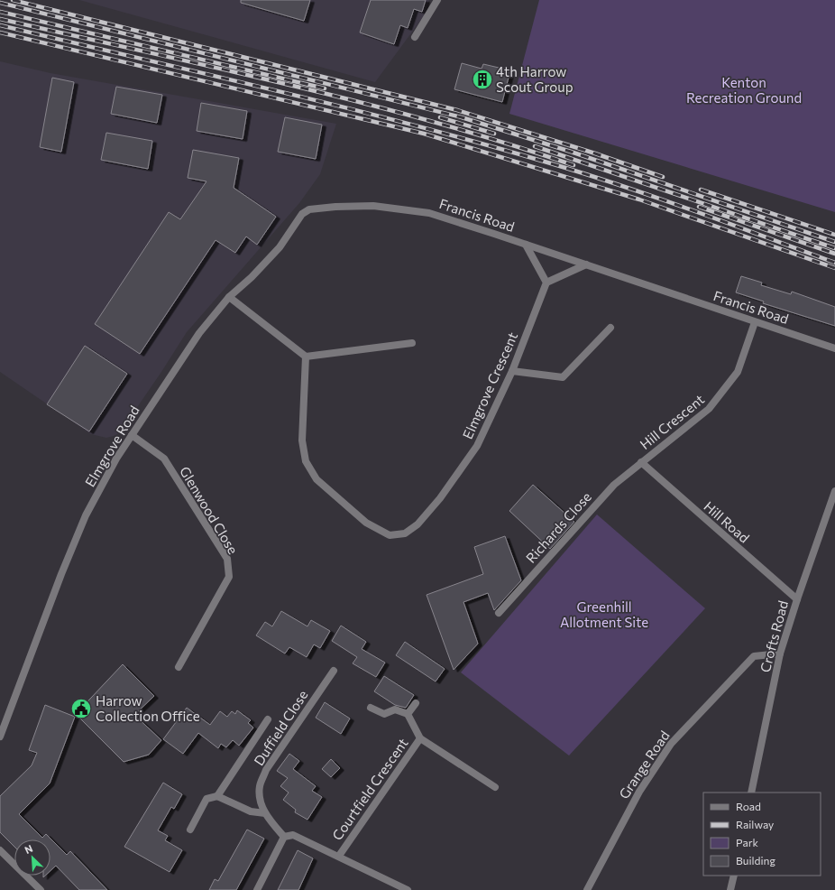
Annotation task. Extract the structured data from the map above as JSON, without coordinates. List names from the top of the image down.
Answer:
{
  "streets": {
    "street": [
      "Francis Road",
      "Elmgrove Crescent",
      "Hill Crescent",
      "Elmgrove Road",
      "Glenwood Close",
      "Hill Road",
      "Richards Close",
      "Crofts Road",
      "Duffield Close",
      "Grange Road",
      "Courtfield Crescent"
    ]
  },
  "crossings": [
    ["Francis Road", "Hill Crescent"],
    ["Francis Road", "Elmgrove Road"],
    ["Hill Crescent", "Hill Road"],
    ["Hill Crescent", "Richards Close"],
    ["Elmgrove Road", "Glenwood Close"],
    ["Hill Road", "Richards Close"],
    ["Hill Road", "Crofts Road"],
    ["Crofts Road", "Grange Road"]
  ],
  "parks": ["Kenton Recreation Ground", "Greenhill Allotment Site"],
  "places": {
    "building": ["4th Harrow Scout Group"],
    "public building": ["Harrow Collection Office"]
  },
  "legend": [
    "Road",
    "Railway",
    "Park",
    "Building"
  ],
  "north": "top left"
}
